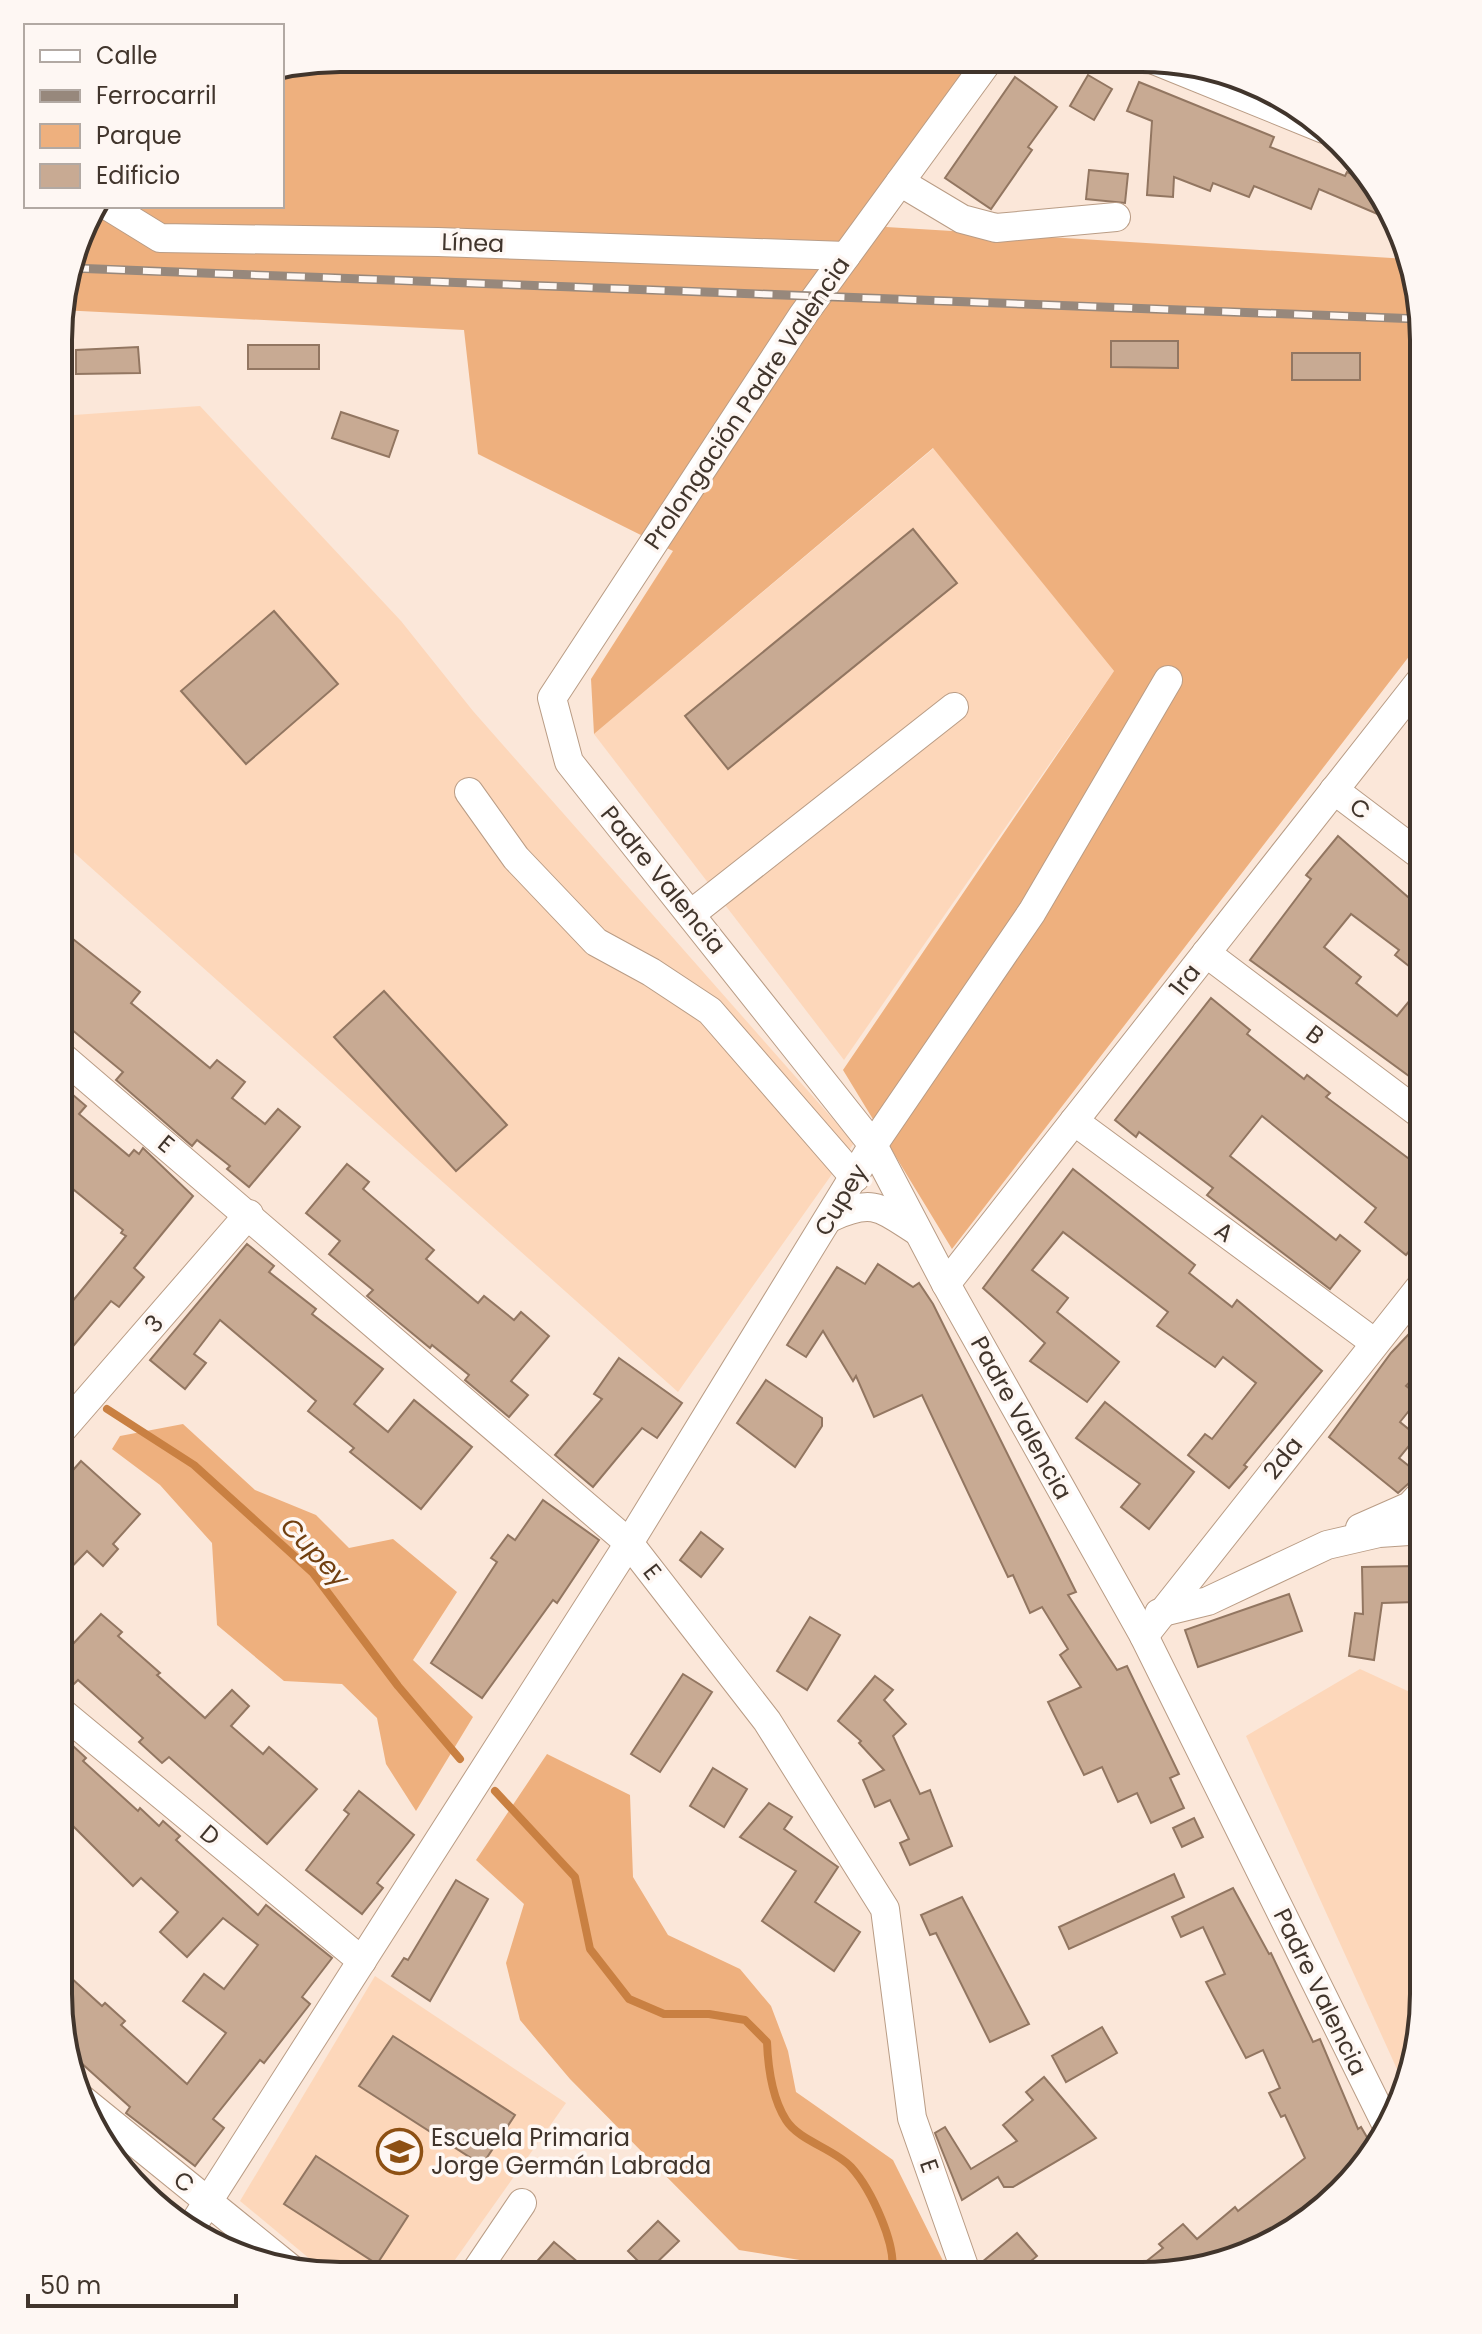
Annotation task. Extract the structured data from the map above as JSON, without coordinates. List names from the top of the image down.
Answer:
{
  "streets": {
    "street": [
      "Línea",
      "Prolongación Padre Valencia",
      "C",
      "Padre Valencia",
      "1ra",
      "B",
      "E",
      "Cupey",
      "A",
      "3",
      "2da",
      "D"
    ]
  },
  "crossings": [
    ["Línea", "Prolongación Padre Valencia"],
    ["Prolongación Padre Valencia", "Padre Valencia"],
    ["C", "1ra"],
    ["C", "Cupey"],
    ["Padre Valencia", "1ra"],
    ["Padre Valencia", "Cupey"],
    ["Padre Valencia", "2da"],
    ["1ra", "B"],
    ["1ra", "A"],
    ["E", "Cupey"],
    ["E", "3"],
    ["Cupey", "D"],
    ["A", "2da"]
  ],
  "water": ["Cupey"],
  "places": {
    "school or university": ["Escuela Primaria Jorge Germán Labrada"]
  },
  "legend": [
    "Calle",
    "Ferrocarril",
    "Parque",
    "Edificio"
  ],
  "scale_bar": "50 m"
}
